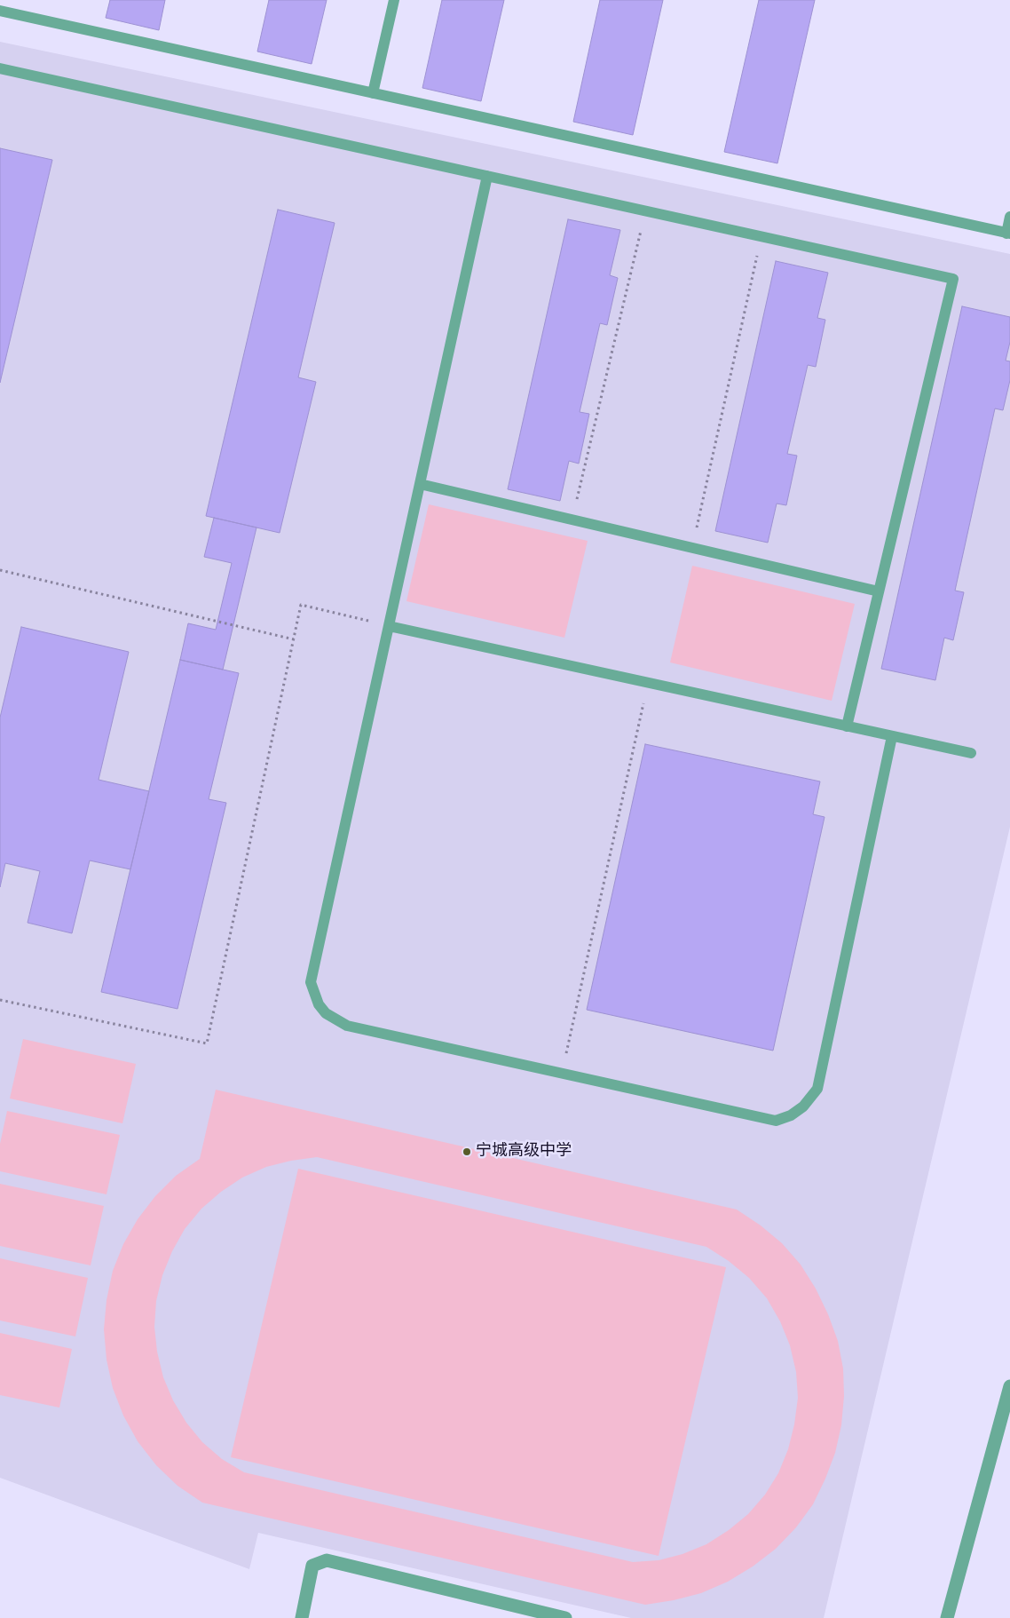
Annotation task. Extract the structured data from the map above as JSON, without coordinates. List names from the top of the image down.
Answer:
{
  "places": ["宁城高级中学"]
}
